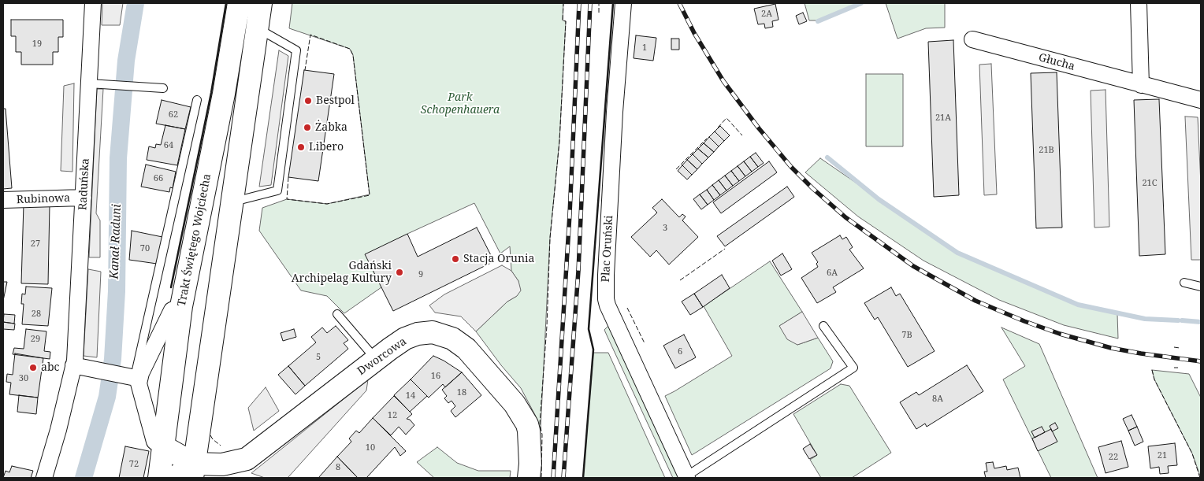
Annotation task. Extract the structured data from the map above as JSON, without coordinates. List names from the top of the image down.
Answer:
{
  "streets": {
    "main road": ["Trakt Świętego Wojciecha", "Dworcowa"],
    "street": [
      "Głucha",
      "Raduńska",
      "Rubinowa",
      "Plac Oruński"
    ]
  },
  "crossings": [
    ["Raduńska", "Rubinowa"],
    ["Trakt Świętego Wojciecha", "Dworcowa"]
  ],
  "water": ["Kanał Raduni"],
  "parks": ["Park Schopenhauera"],
  "places": [
    "Bestpol",
    "Żabka",
    "Libero",
    "Stacja Orunia",
    "Gdański Archipelag Kultury",
    "abc"
  ],
  "house_numbers": [
    "2A",
    "19",
    "1",
    "62",
    "21A",
    "64",
    "21B",
    "66",
    "21C",
    "3",
    "27",
    "70",
    "6A",
    "9",
    "28",
    "7B",
    "29",
    "6",
    "5",
    "16",
    "30",
    "18",
    "14",
    "8A",
    "12",
    "10",
    "21",
    "22",
    "72",
    "8"
  ]
}
